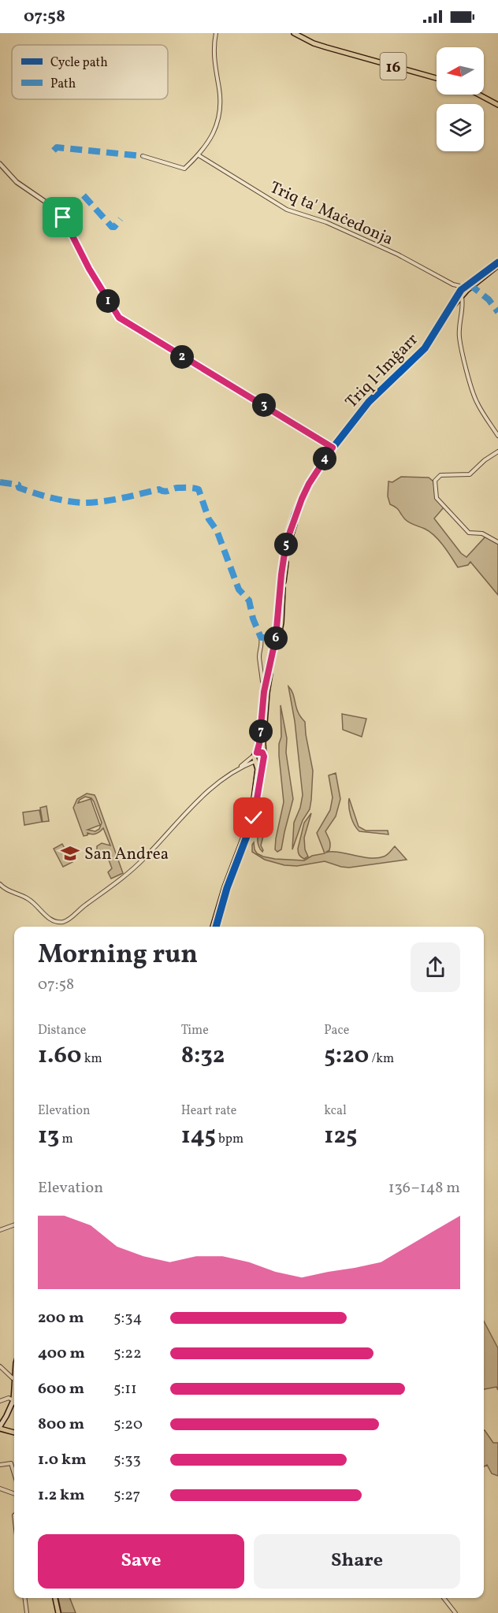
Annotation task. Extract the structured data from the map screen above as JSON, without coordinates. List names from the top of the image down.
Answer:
{
  "streets": {
    "main road": ["16", "Triq l-Imġarr"],
    "street": ["Triq ta' Maċedonja"]
  },
  "places": {
    "school or university": ["San Andrea"]
  },
  "legend": ["Cycle path", "Path"],
  "north": "left",
  "page": {
    "status": "07:58",
    "pins": [
      "1",
      "2",
      "3",
      "4",
      "5",
      "6",
      "7"
    ],
    "heading": ["Morning run", "07:58"],
    "stats": [
      ["Distance", "1.60 km"],
      ["Time", "8:32"],
      ["Pace", "5:20 /km"],
      ["Elevation", "13 m"],
      ["Heart rate", "145 bpm"],
      ["kcal", "125"]
    ],
    "chart": ["Elevation", "136–148 m"],
    "list": [
      {
        "name": "200 m",
        "note": "5:34"
      },
      {
        "name": "400 m",
        "note": "5:22"
      },
      {
        "name": "600 m",
        "note": "5:11"
      },
      {
        "name": "800 m",
        "note": "5:20"
      },
      {
        "name": "1.0 km",
        "note": "5:33"
      },
      {
        "name": "1.2 km",
        "note": "5:27"
      }
    ],
    "buttons": ["Save", "Share"]
  }
}
